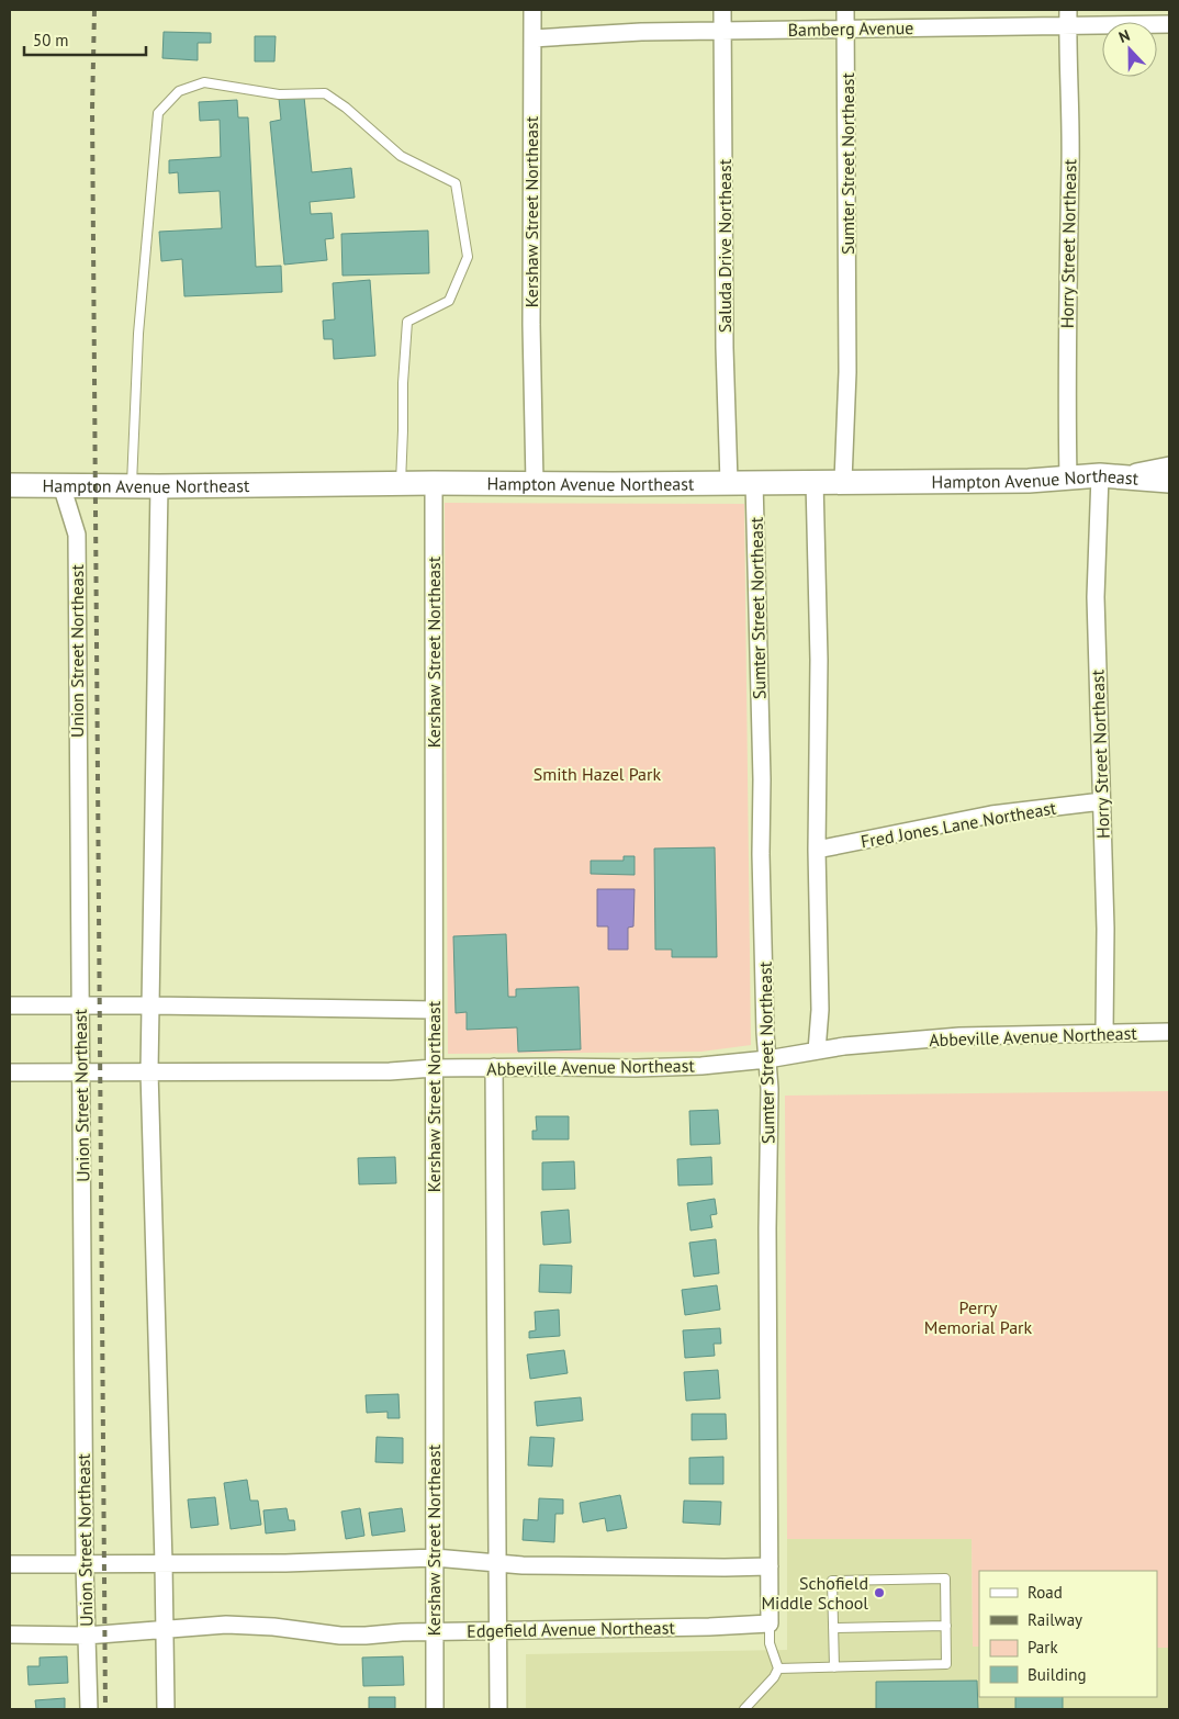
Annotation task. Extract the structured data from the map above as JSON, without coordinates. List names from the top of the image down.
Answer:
{
  "streets": {
    "street": [
      "Bamberg Avenue",
      "Sumter Street Northeast",
      "Kershaw Street Northeast",
      "Horry Street Northeast",
      "Saluda Drive Northeast",
      "Hampton Avenue Northeast",
      "Union Street Northeast",
      "Fred Jones Lane Northeast",
      "Abbeville Avenue Northeast",
      "Edgefield Avenue Northeast"
    ]
  },
  "crossings": [
    ["Bamberg Avenue", "Sumter Street Northeast"],
    ["Bamberg Avenue", "Kershaw Street Northeast"],
    ["Bamberg Avenue", "Horry Street Northeast"],
    ["Bamberg Avenue", "Saluda Drive Northeast"],
    ["Sumter Street Northeast", "Hampton Avenue Northeast"],
    ["Sumter Street Northeast", "Abbeville Avenue Northeast"],
    ["Sumter Street Northeast", "Edgefield Avenue Northeast"],
    ["Kershaw Street Northeast", "Hampton Avenue Northeast"],
    ["Kershaw Street Northeast", "Abbeville Avenue Northeast"],
    ["Kershaw Street Northeast", "Edgefield Avenue Northeast"],
    ["Horry Street Northeast", "Hampton Avenue Northeast"],
    ["Horry Street Northeast", "Fred Jones Lane Northeast"],
    ["Horry Street Northeast", "Abbeville Avenue Northeast"],
    ["Saluda Drive Northeast", "Hampton Avenue Northeast"],
    ["Hampton Avenue Northeast", "Union Street Northeast"],
    ["Union Street Northeast", "Abbeville Avenue Northeast"],
    ["Union Street Northeast", "Edgefield Avenue Northeast"]
  ],
  "parks": ["Smith Hazel Park", "Perry Memorial Park"],
  "places": ["Schofield Middle School"],
  "legend": [
    "Road",
    "Railway",
    "Park",
    "Building"
  ],
  "scale_bar": "50 m",
  "north": "top"
}
